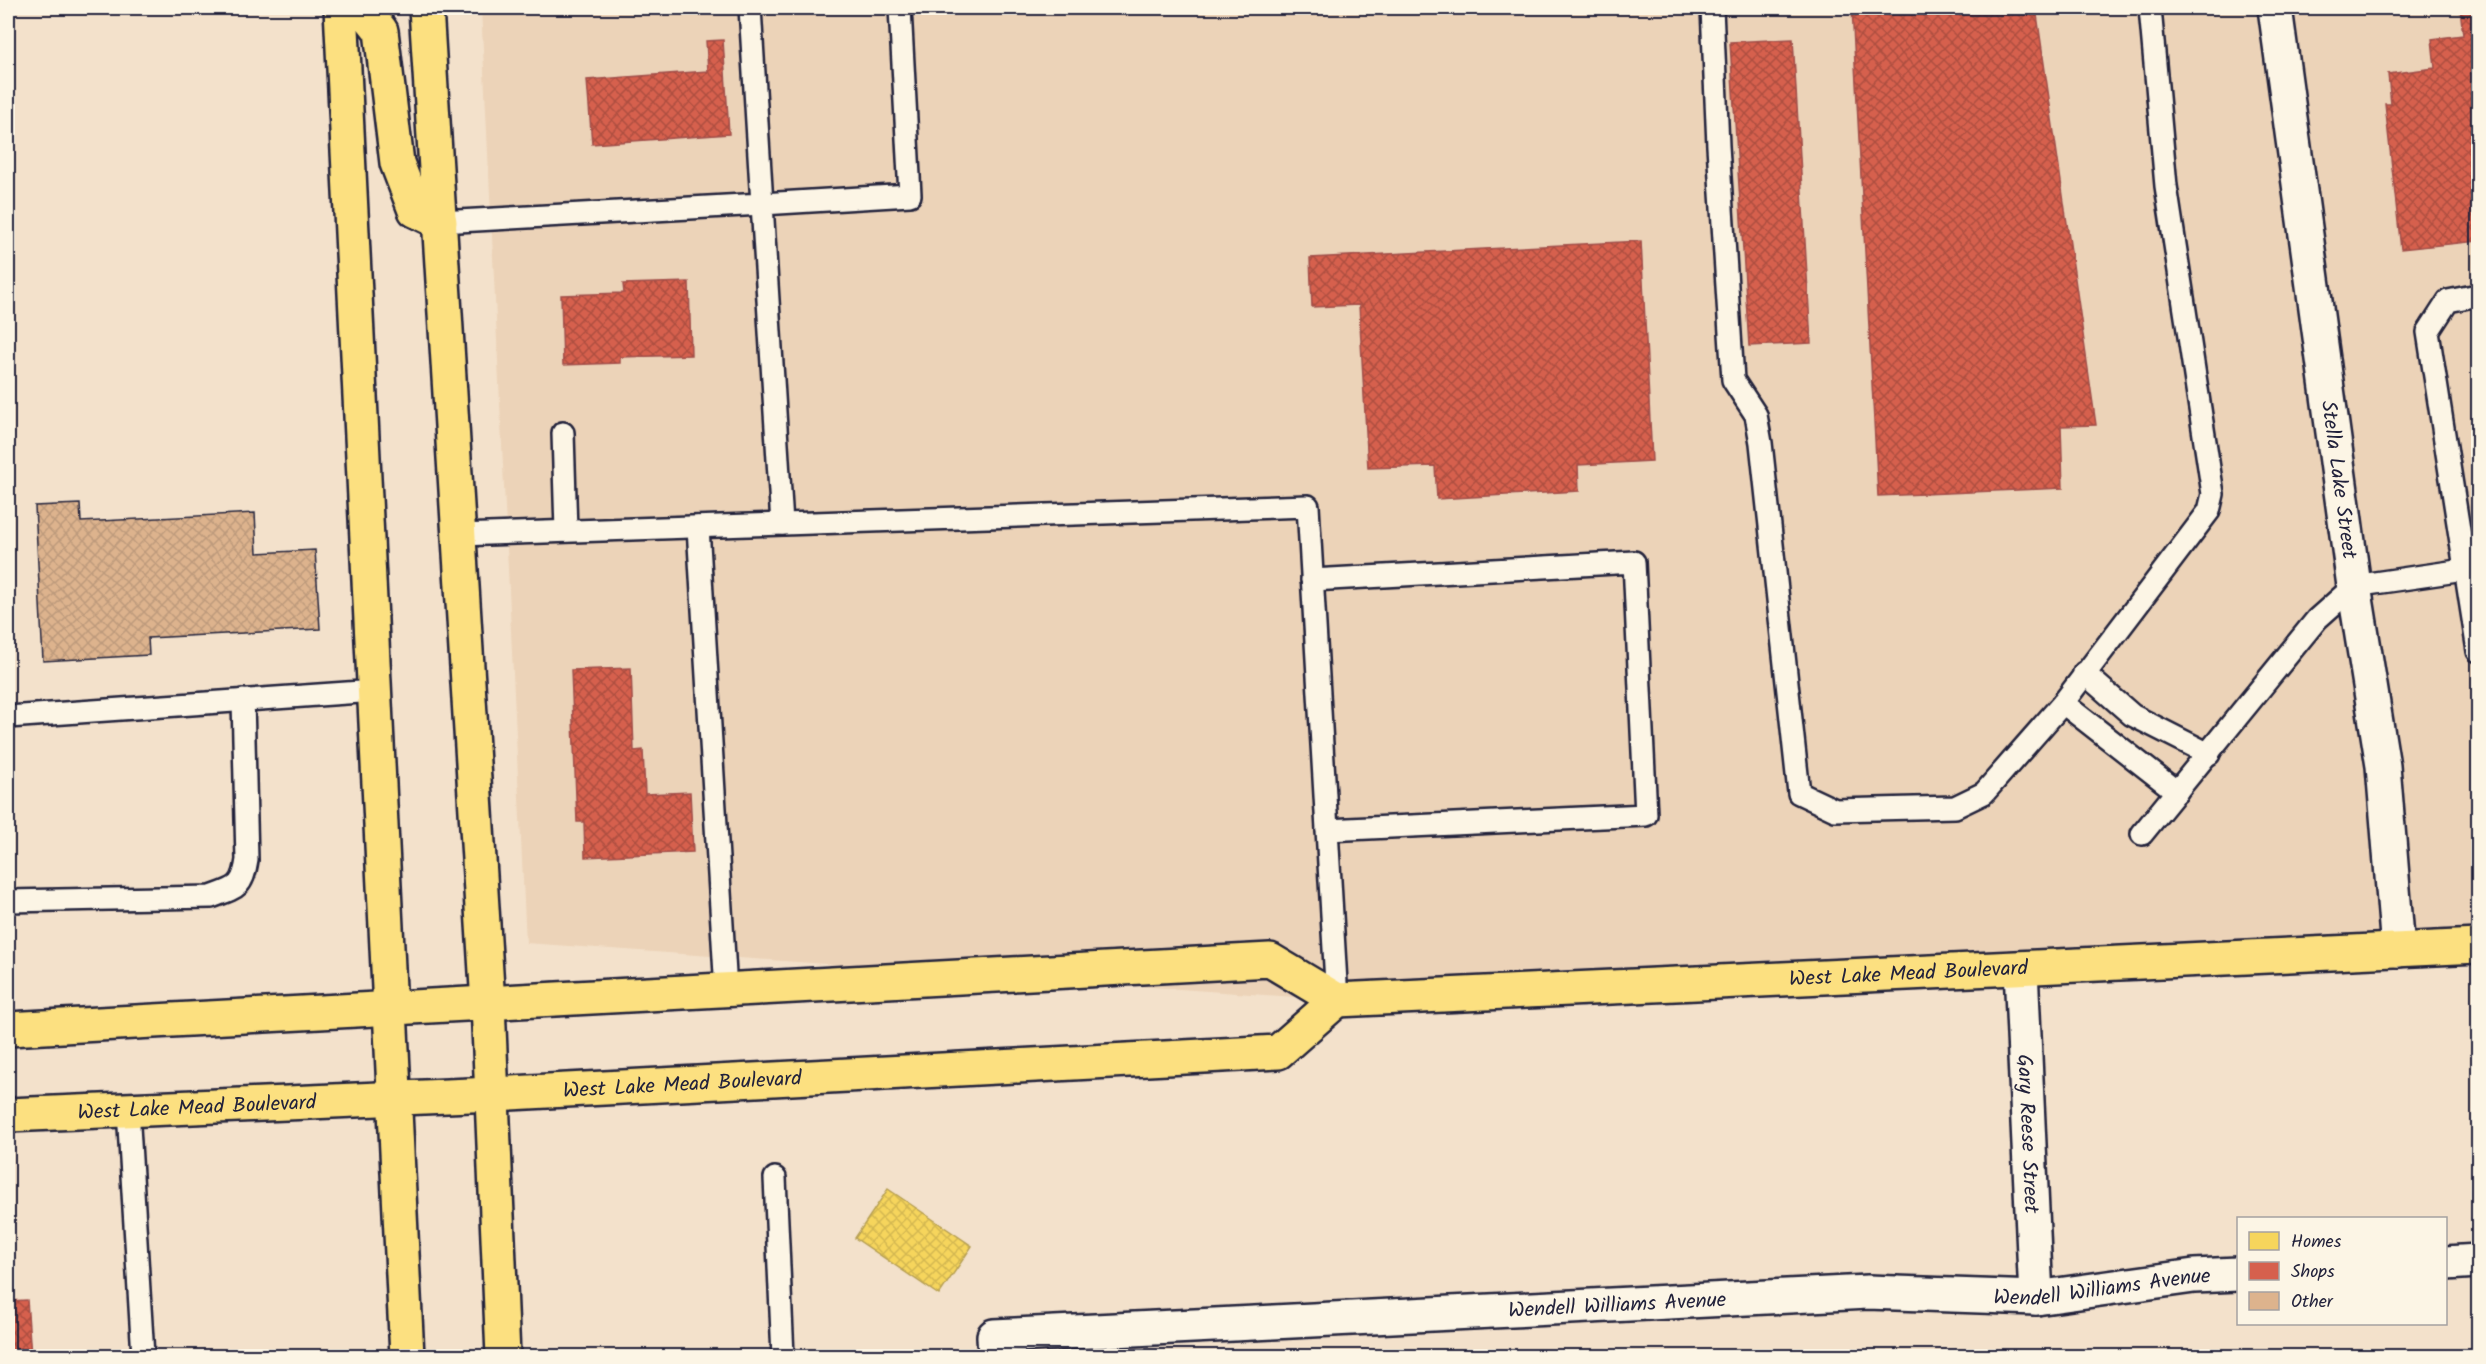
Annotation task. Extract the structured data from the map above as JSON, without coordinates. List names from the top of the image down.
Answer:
{
  "streets": {
    "main road": ["West Lake Mead Boulevard"],
    "street": ["Stella Lake Street", "Gary Reese Street", "Wendell Williams Avenue"]
  },
  "crossings": [
    ["Stella Lake Street", "West Lake Mead Boulevard"],
    ["West Lake Mead Boulevard", "Gary Reese Street"],
    ["Gary Reese Street", "Wendell Williams Avenue"]
  ],
  "legend": ["Homes", "Shops", "Other"]
}
